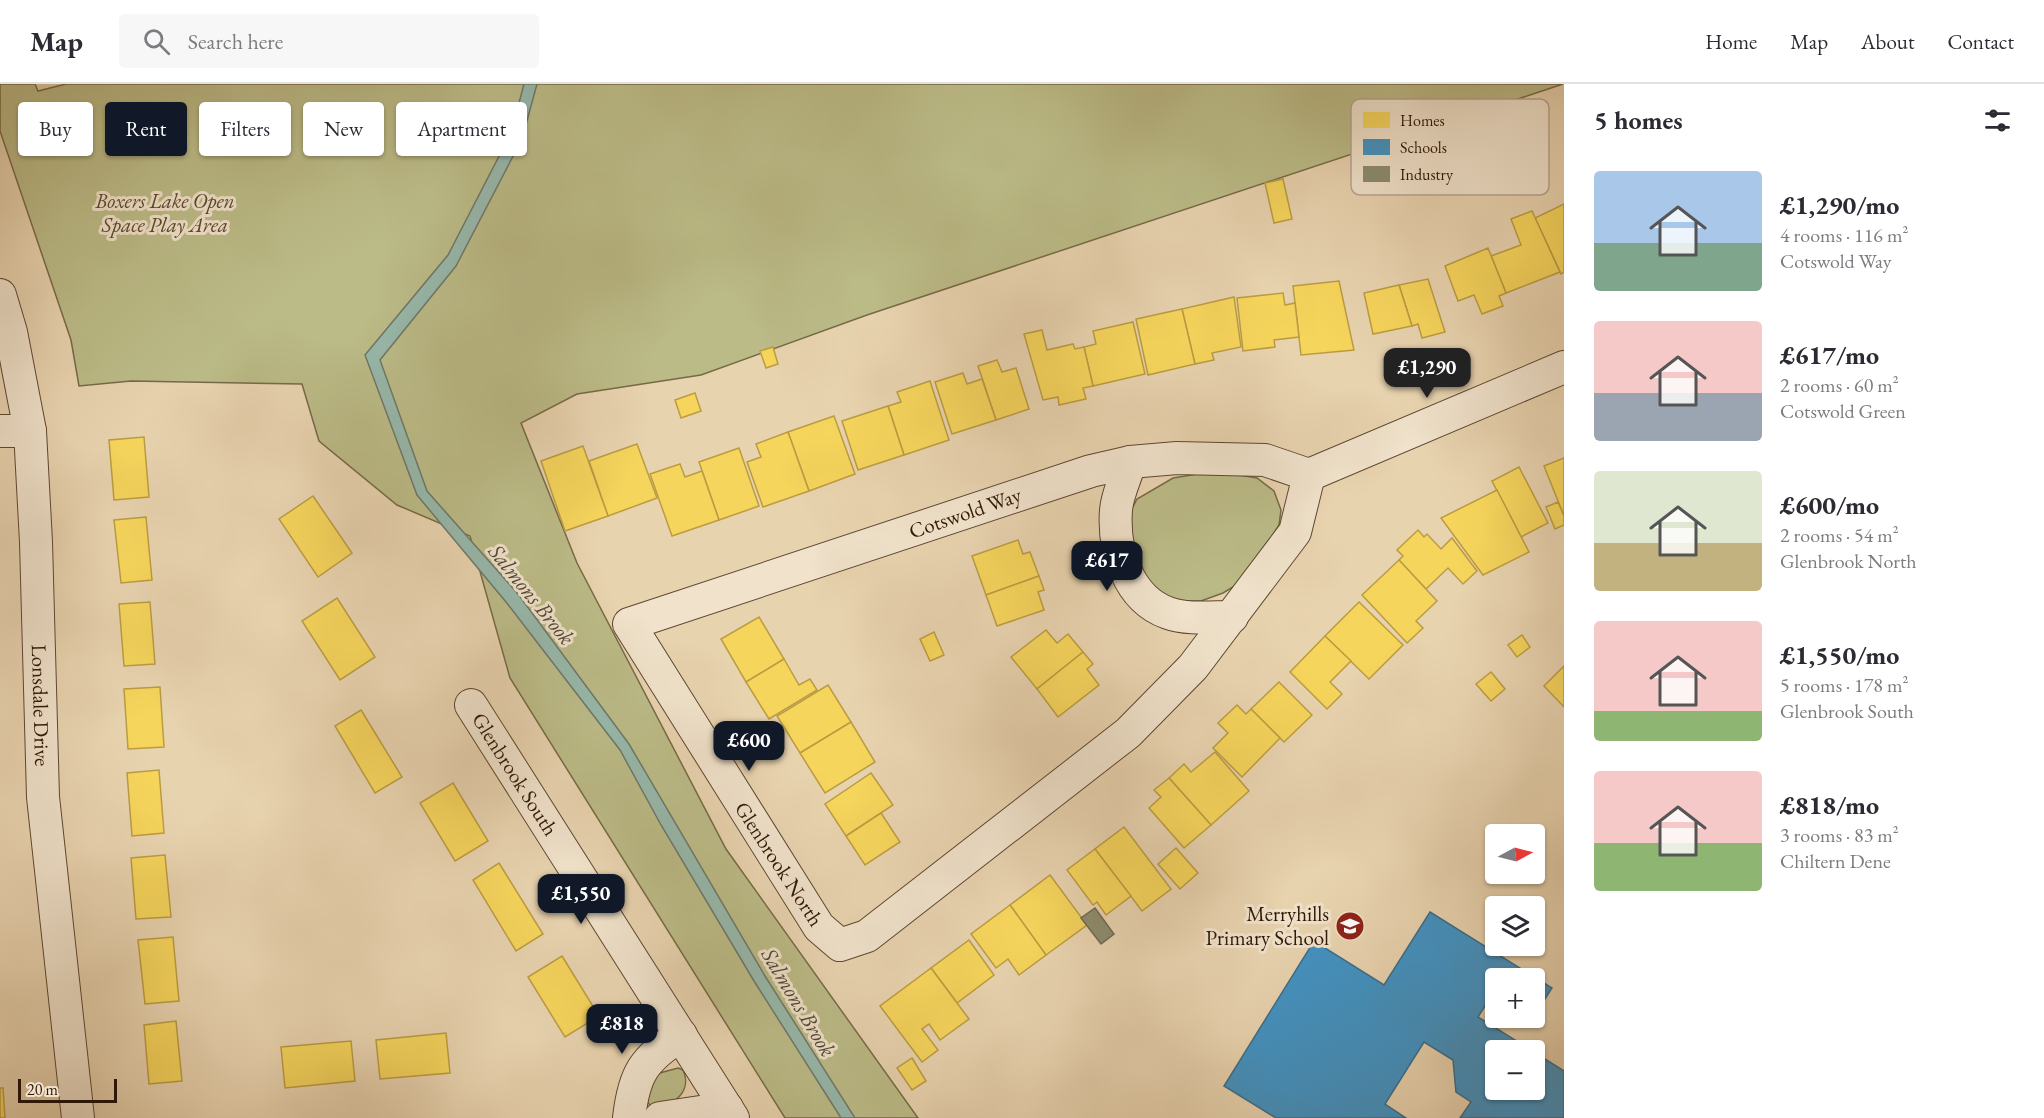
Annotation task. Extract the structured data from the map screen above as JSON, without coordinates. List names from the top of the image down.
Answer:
{
  "streets": {
    "street": [
      "Cotswold Way",
      "Lonsdale Drive",
      "Glenbrook South",
      "Glenbrook North"
    ]
  },
  "crossings": [
    ["Cotswold Way", "Glenbrook North"]
  ],
  "water": ["Salmons Brook"],
  "parks": ["Boxers Lake Open Space Play Area"],
  "places": {
    "school or university": ["Merryhills Primary School"]
  },
  "legend": ["Homes", "Schools", "Industry"],
  "scale_bar": "20 m",
  "north": "right",
  "page": {
    "header": "Map",
    "search": "Search here",
    "nav": [
      "Home",
      "Map",
      "About",
      "Contact"
    ],
    "heading": "5 homes",
    "chip": [
      "Buy",
      "Rent",
      "Filters",
      "New",
      "Apartment"
    ],
    "list": [
      {
        "name": "£1,290/mo",
        "note": "4 rooms · 116 m² · Cotswold Way"
      },
      {
        "name": "£617/mo",
        "note": "2 rooms · 60 m² · Cotswold Green"
      },
      {
        "name": "£600/mo",
        "note": "2 rooms · 54 m² · Glenbrook North"
      },
      {
        "name": "£1,550/mo",
        "note": "5 rooms · 178 m² · Glenbrook South"
      },
      {
        "name": "£818/mo",
        "note": "3 rooms · 83 m² · Chiltern Dene"
      }
    ],
    "price": [
      "£1,290",
      "£617",
      "£600",
      "£1,550",
      "£818"
    ],
    "map_buttons": ["+", "−"],
    "scale": "20 m"
  }
}
